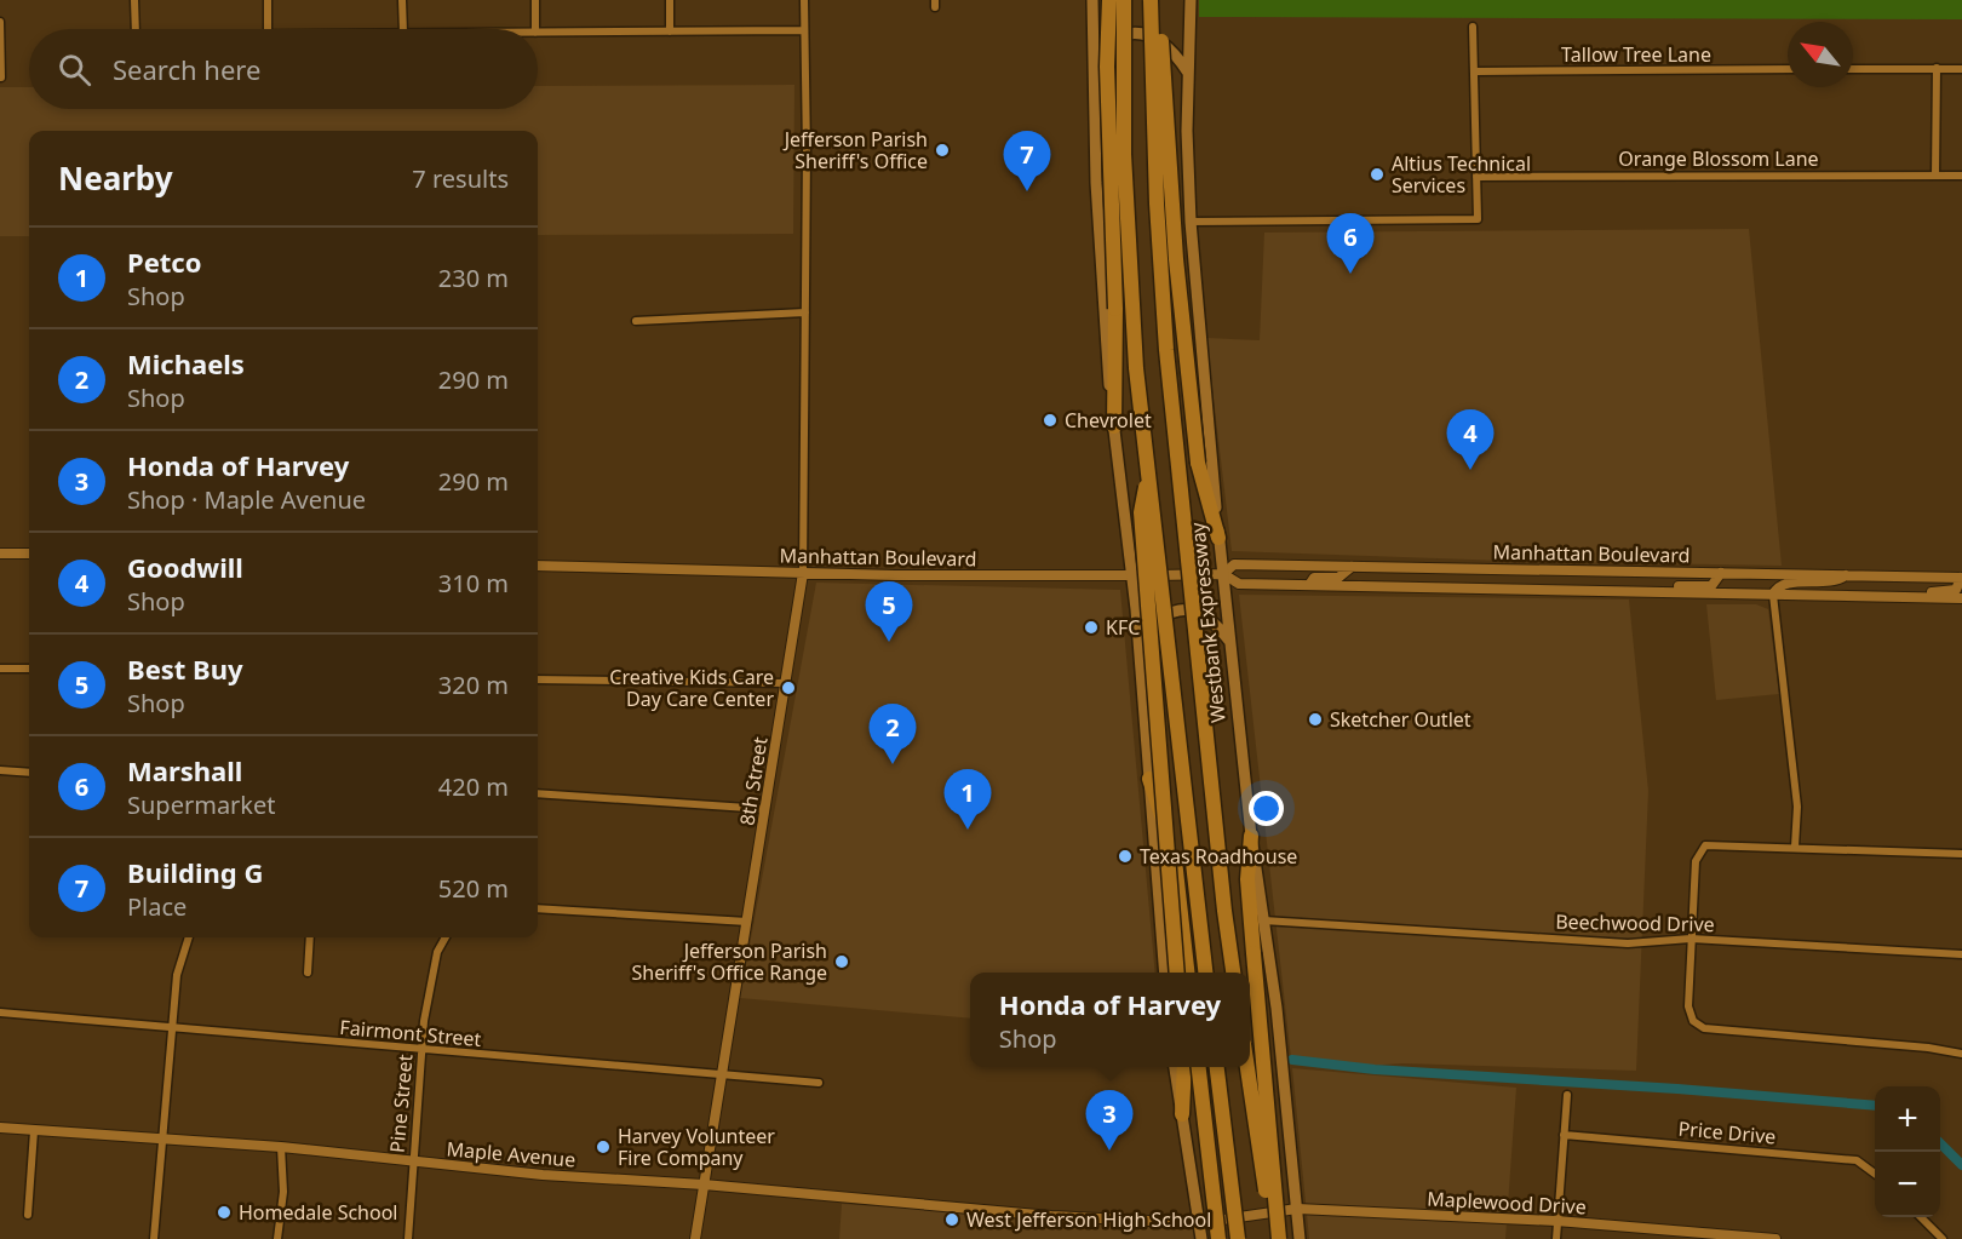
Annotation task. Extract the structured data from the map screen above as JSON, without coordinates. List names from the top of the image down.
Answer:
{
  "streets": {
    "highway": ["Westbank Expressway"],
    "street": [
      "Tallow Tree Lane",
      "Orange Blossom Lane",
      "Manhattan Boulevard",
      "8th Street",
      "Beechwood Drive",
      "Fairmont Street",
      "Pine Street",
      "Price Drive",
      "Maple Avenue",
      "Maplewood Drive"
    ]
  },
  "crossings": [
    ["Manhattan Boulevard", "Westbank Expressway"],
    ["Manhattan Boulevard", "8th Street"],
    ["8th Street", "Fairmont Street"],
    ["8th Street", "Maple Avenue"],
    ["Fairmont Street", "Pine Street"],
    ["Pine Street", "Maple Avenue"],
    ["Maple Avenue", "Maplewood Drive"]
  ],
  "places": [
    "Jefferson Parish Sheriff's Office",
    "Altius Technical Services",
    "Chevrolet",
    "KFC",
    "Creative Kids Care Day Care Center",
    "Sketcher Outlet",
    "Texas Roadhouse",
    "Jefferson Parish Sheriff's Office Range",
    "Harvey Volunteer Fire Company",
    "Homedale School",
    "West Jefferson High School"
  ],
  "north": "top left",
  "page": {
    "search": "Search here",
    "pins": [
      "7",
      "6",
      "4",
      "5",
      "2",
      "1",
      "3"
    ],
    "heading": ["Nearby", "7 results"],
    "list": [
      {
        "mark": "1",
        "name": "Petco",
        "note": "Shop",
        "value": "230 m"
      },
      {
        "mark": "2",
        "name": "Michaels",
        "note": "Shop",
        "value": "290 m"
      },
      {
        "mark": "3",
        "name": "Honda of Harvey",
        "note": "Shop · Maple Avenue",
        "value": "290 m"
      },
      {
        "mark": "4",
        "name": "Goodwill",
        "note": "Shop",
        "value": "310 m"
      },
      {
        "mark": "5",
        "name": "Best Buy",
        "note": "Shop",
        "value": "320 m"
      },
      {
        "mark": "6",
        "name": "Marshall",
        "note": "Supermarket",
        "value": "420 m"
      },
      {
        "mark": "7",
        "name": "Building G",
        "note": "Place",
        "value": "520 m"
      }
    ],
    "popup": ["Honda of Harvey", "Shop"],
    "map_buttons": ["+", "−"]
  }
}
